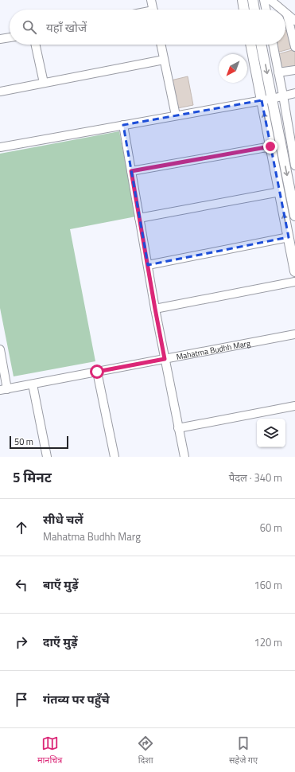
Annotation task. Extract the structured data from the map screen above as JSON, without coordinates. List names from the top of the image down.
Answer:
{
  "streets": {
    "street": ["Mahatma Budhh Marg"]
  },
  "scale_bar": "50 m",
  "north": "bottom left",
  "page": {
    "search": "यहाँ खोजें",
    "scale": "50 m",
    "heading": ["5 मिनट", "पैदल · 340 m"],
    "list": [
      ["सीधे चलें", "Mahatma Budhh Marg", "60 m"],
      ["बाएँ मुड़ें", "160 m"],
      ["दाएँ मुड़ें", "120 m"],
      "गंतव्य पर पहुँचे"
    ],
    "nav": ["मानचित्र", "दिशा", "सहेजे गए"]
  }
}
